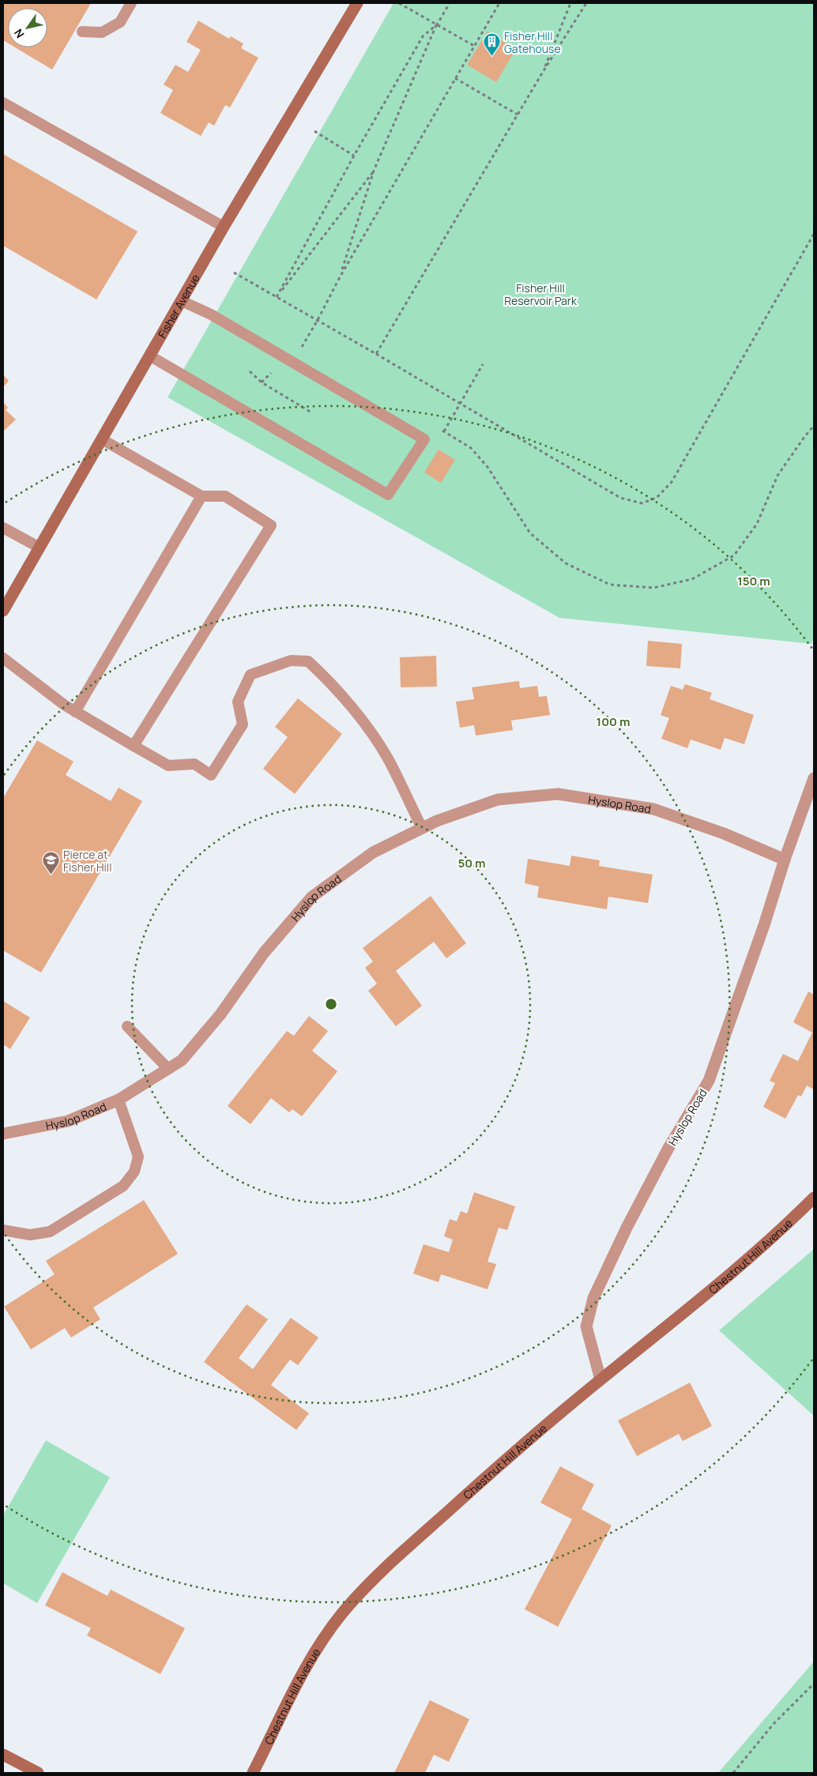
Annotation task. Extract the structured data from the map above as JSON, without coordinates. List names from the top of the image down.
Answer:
{
  "streets": {
    "main road": ["Fisher Avenue", "Chestnut Hill Avenue"],
    "street": ["Hyslop Road"]
  },
  "crossings": [
    ["Hyslop Road", "Chestnut Hill Avenue"]
  ],
  "parks": ["Fisher Hill Reservoir Park"],
  "places": {
    "building": ["Fisher Hill Gatehouse"],
    "school or university": ["Pierce at Fisher Hill"]
  },
  "north": "bottom left",
  "rings": ["150 m", "100 m", "50 m"]
}
